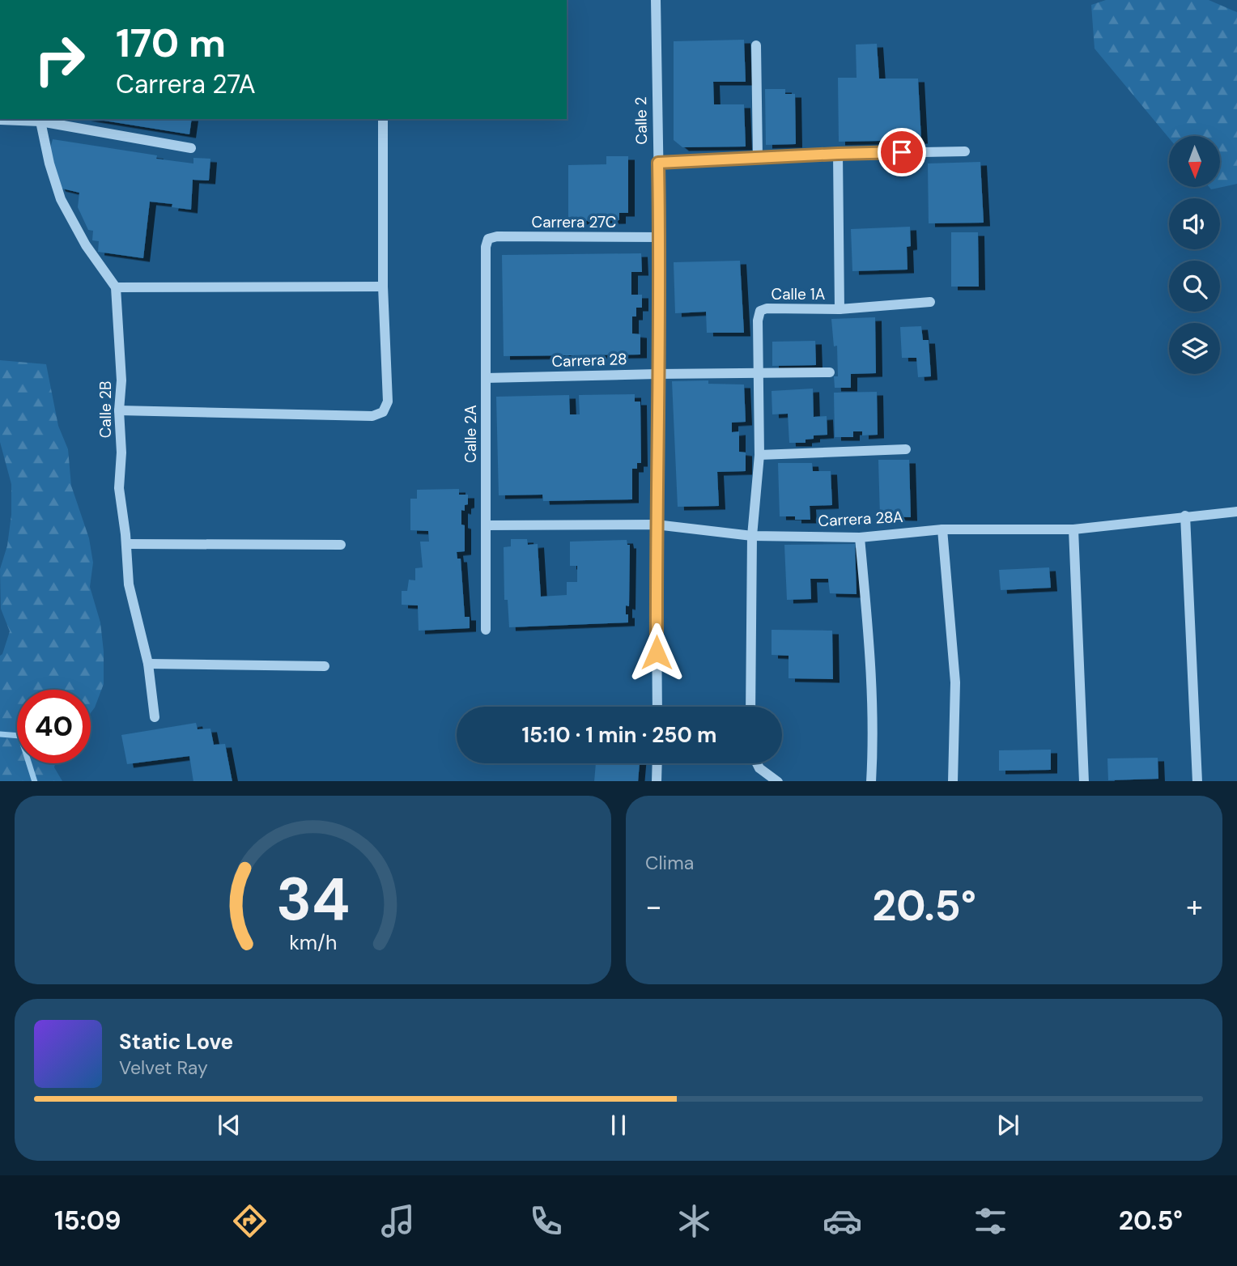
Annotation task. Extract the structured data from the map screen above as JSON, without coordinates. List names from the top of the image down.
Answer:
{
  "streets": {
    "street": [
      "Calle 2",
      "Carrera 27C",
      "Calle 1A",
      "Carrera 28",
      "Calle 2B",
      "Calle 2A",
      "Carrera 28A"
    ]
  },
  "crossings": [
    ["Calle 2", "Carrera 27C"],
    ["Calle 2", "Carrera 28"],
    ["Calle 2", "Carrera 28A"],
    ["Carrera 27C", "Calle 2A"],
    ["Calle 1A", "Carrera 28"],
    ["Calle 1A", "Carrera 28A"],
    ["Carrera 28", "Calle 2A"],
    ["Calle 2A", "Carrera 28A"]
  ],
  "north": "bottom",
  "page": {
    "turn": ["170 m", "Carrera 27A"],
    "limit": "40",
    "trip": "15:10 · 1 min · 250 m",
    "tile": "Clima",
    "heat": ["−", "20.5°", "+"],
    "song": ["Static Love", "Velvet Ray"],
    "tabs": ["15:09", "20.5°"],
    "gauge": ["34", "km/h"]
  }
}
